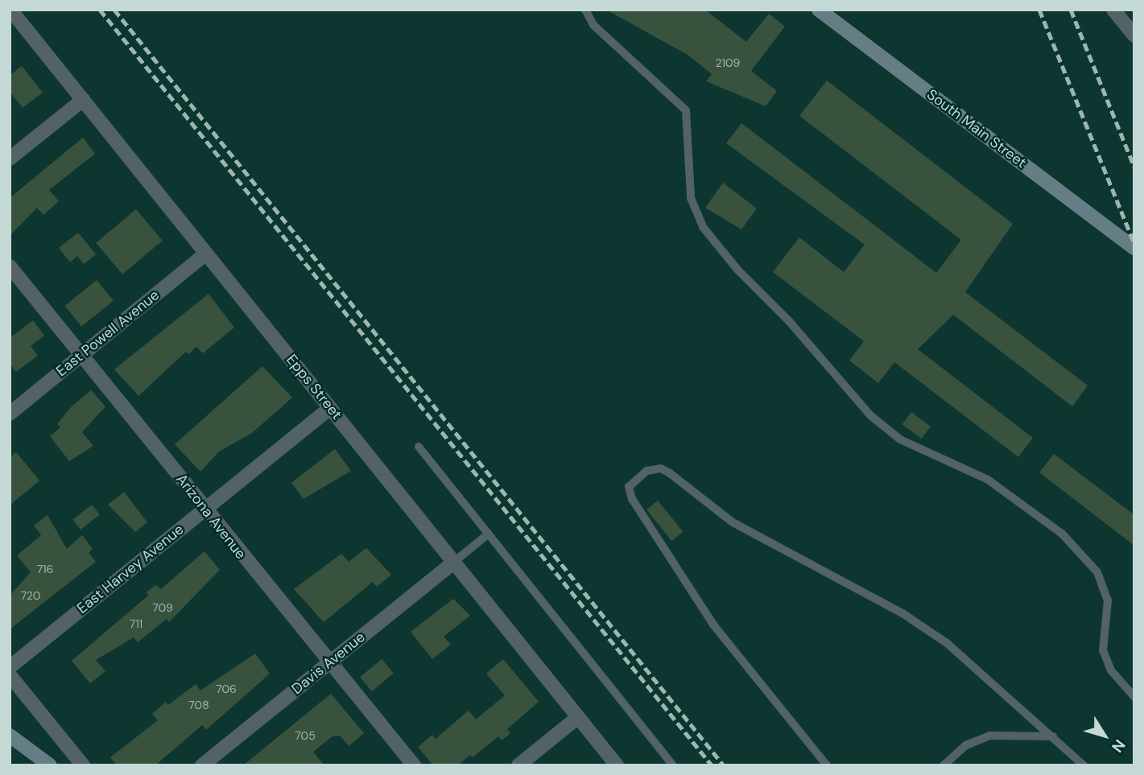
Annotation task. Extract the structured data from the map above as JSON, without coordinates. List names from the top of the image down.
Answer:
{
  "streets": {
    "street": [
      "South Main Street",
      "East Powell Avenue",
      "Epps Street",
      "Arizona Avenue",
      "East Harvey Avenue",
      "Davis Avenue"
    ]
  },
  "crossings": [
    ["East Powell Avenue", "Epps Street"],
    ["East Powell Avenue", "Arizona Avenue"],
    ["Epps Street", "East Harvey Avenue"],
    ["Epps Street", "Davis Avenue"],
    ["Arizona Avenue", "East Harvey Avenue"],
    ["Arizona Avenue", "Davis Avenue"]
  ],
  "house_numbers": [
    "2109",
    "716",
    "720",
    "709",
    "711",
    "706",
    "708",
    "705"
  ],
  "north": "bottom right"
}
